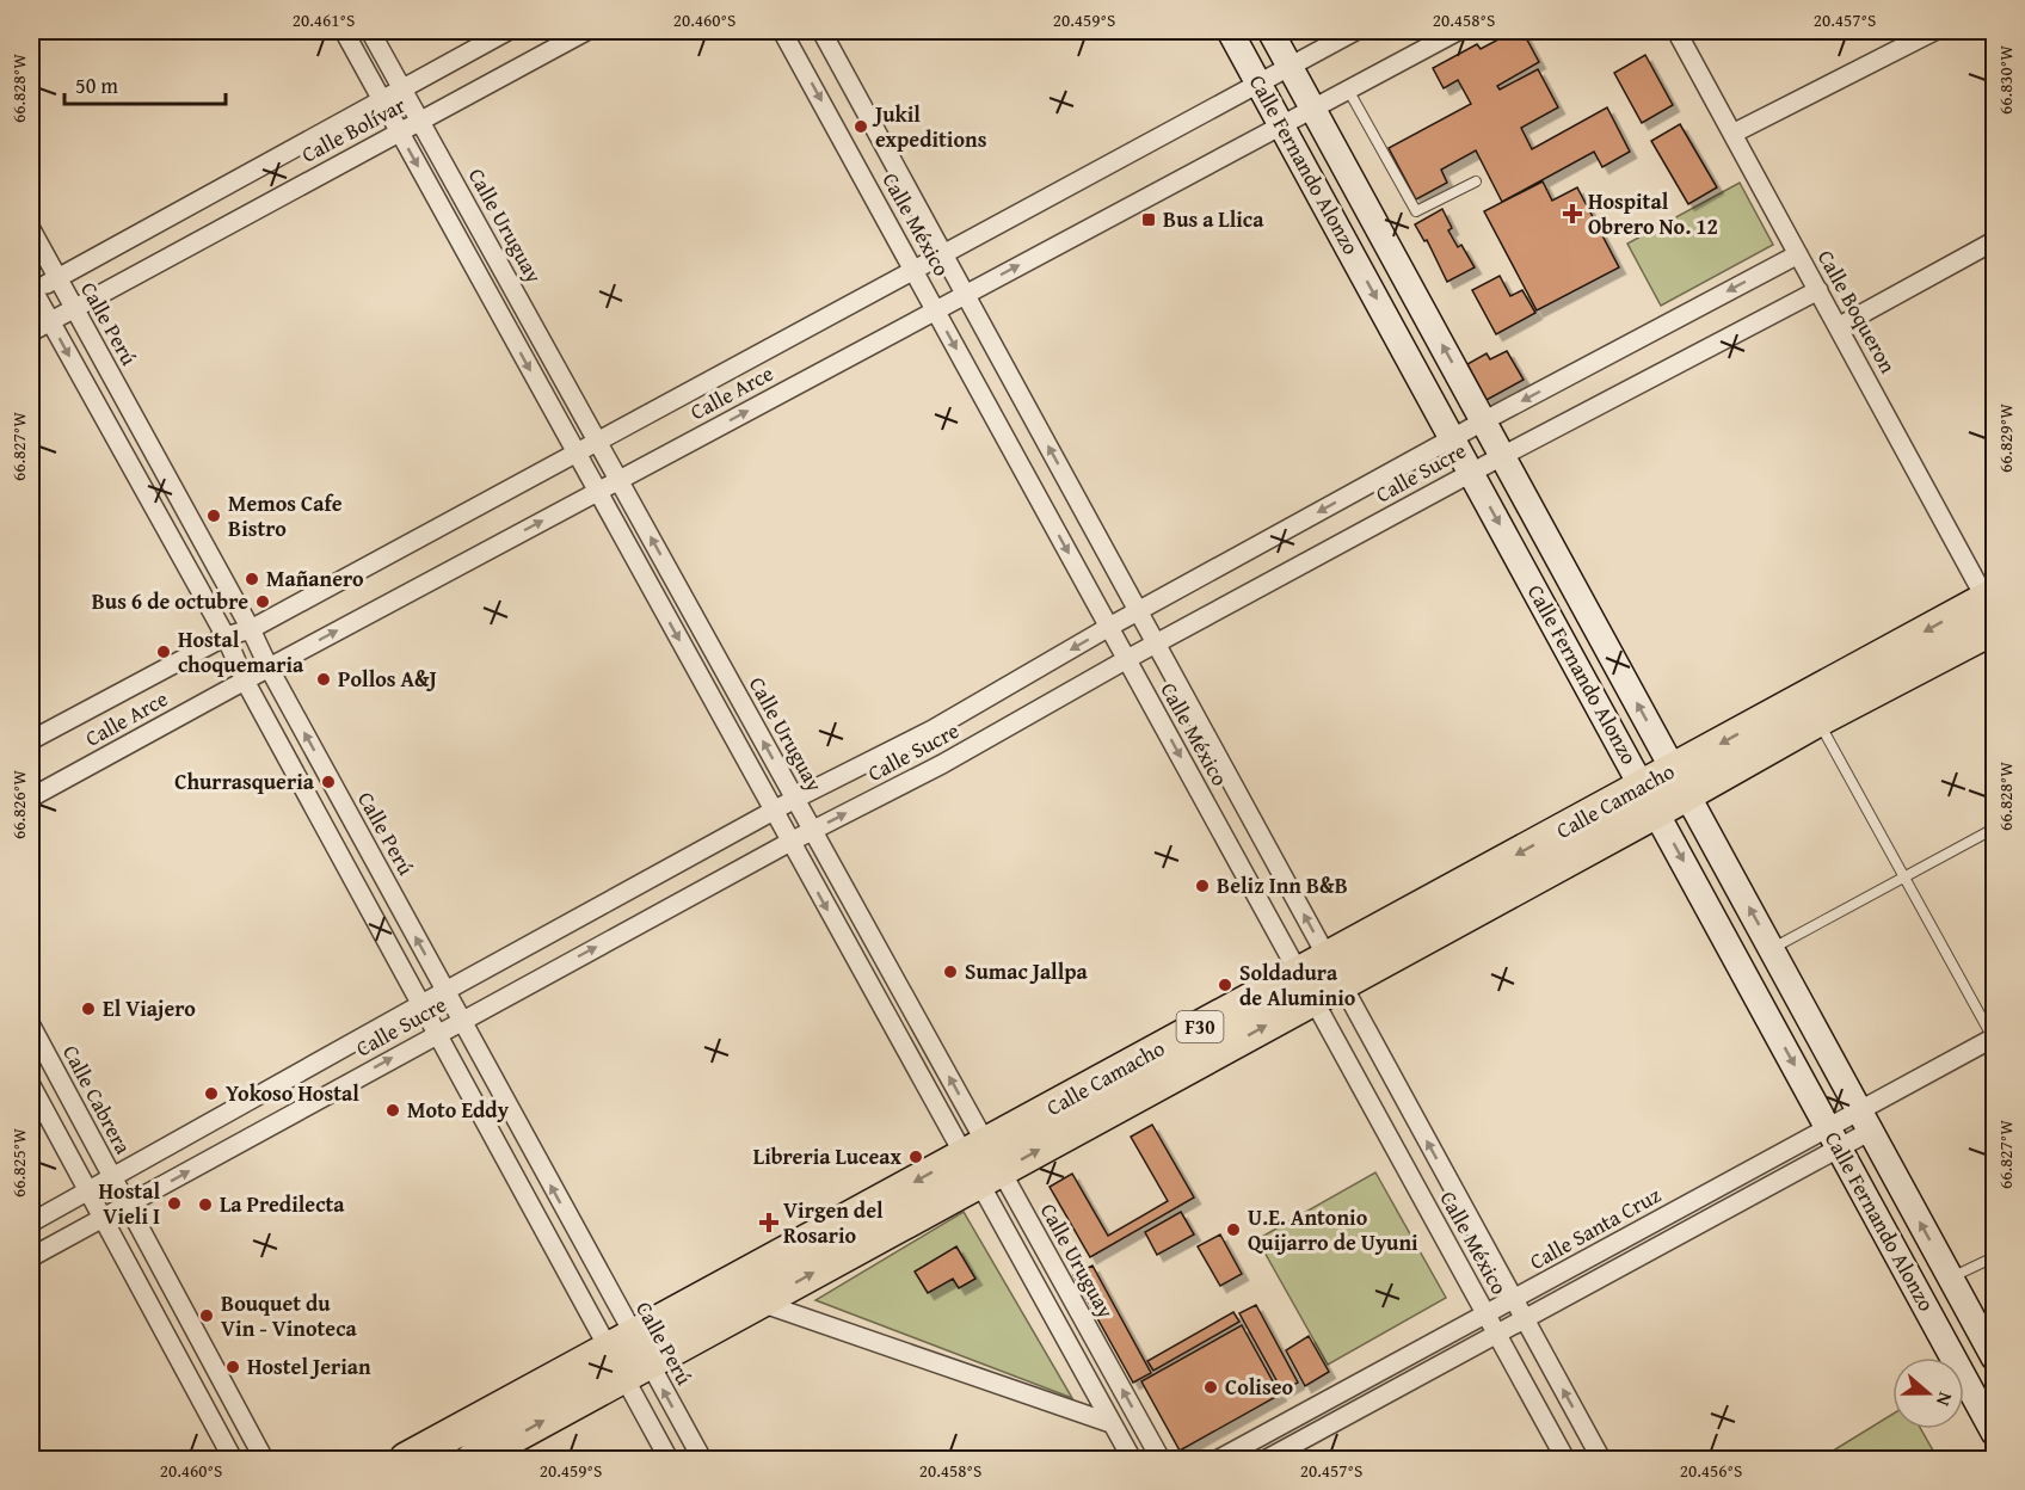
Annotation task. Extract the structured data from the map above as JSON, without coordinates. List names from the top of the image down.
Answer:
{
  "streets": {
    "highway": ["Calle Camacho", "F30"],
    "main road": ["Calle Fernando Alonzo"],
    "street": [
      "Calle Bolívar",
      "Calle México",
      "Calle Uruguay",
      "Calle Boqueron",
      "Calle Perú",
      "Calle Arce",
      "Calle Sucre",
      "Calle Cabrera",
      "Calle Santa Cruz"
    ]
  },
  "crossings": [
    ["Calle Bolívar", "Calle Uruguay"],
    ["Calle Bolívar", "Calle Perú"],
    ["Calle Fernando Alonzo", "Calle Arce"],
    ["Calle Fernando Alonzo", "Calle Sucre"],
    ["Calle Fernando Alonzo", "Calle Camacho"],
    ["Calle Fernando Alonzo", "Calle Santa Cruz"],
    ["Calle México", "Calle Arce"],
    ["Calle México", "Calle Sucre"],
    ["Calle México", "Calle Camacho"],
    ["Calle México", "Calle Santa Cruz"],
    ["Calle Uruguay", "Calle Arce"],
    ["Calle Uruguay", "Calle Sucre"],
    ["Calle Uruguay", "Calle Camacho"],
    ["Calle Boqueron", "Calle Sucre"],
    ["Calle Boqueron", "Calle Camacho"],
    ["Calle Perú", "Calle Arce"],
    ["Calle Perú", "Calle Sucre"],
    ["Calle Perú", "Calle Camacho"],
    ["Calle Sucre", "Calle Cabrera"]
  ],
  "places": {
    "other": [
      "Jukil expeditions",
      "Memos Cafe Bistro",
      "Mañanero",
      "Bus 6 de octubre",
      "Hostal choquemaria",
      "Pollos A&J",
      "Churrasqueria",
      "Beliz Inn B&B",
      "Sumac Jallpa",
      "Soldadura de Aluminio",
      "El Viajero",
      "Yokoso Hostal",
      "Moto Eddy",
      "Libreria Luceax",
      "Hostal Vieli I",
      "La Predilecta",
      "U.E. Antonio Quijarro de Uyuni",
      "Bouquet du Vin - Vinoteca",
      "Hostel Jerian",
      "Coliseo"
    ],
    "health": ["Hospital Obrero No. 12", "Virgen del Rosario"],
    "transit": ["Bus a Llica"]
  },
  "scale_bar": "50 m",
  "north": "right",
  "coordinates": [
    "20.461°S",
    "20.460°S",
    "20.459°S",
    "20.458°S",
    "20.457°S",
    "66.830°W",
    "66.828°W",
    "66.829°W",
    "66.827°W",
    "66.826°W",
    "66.825°W",
    "20.456°S"
  ]
}
